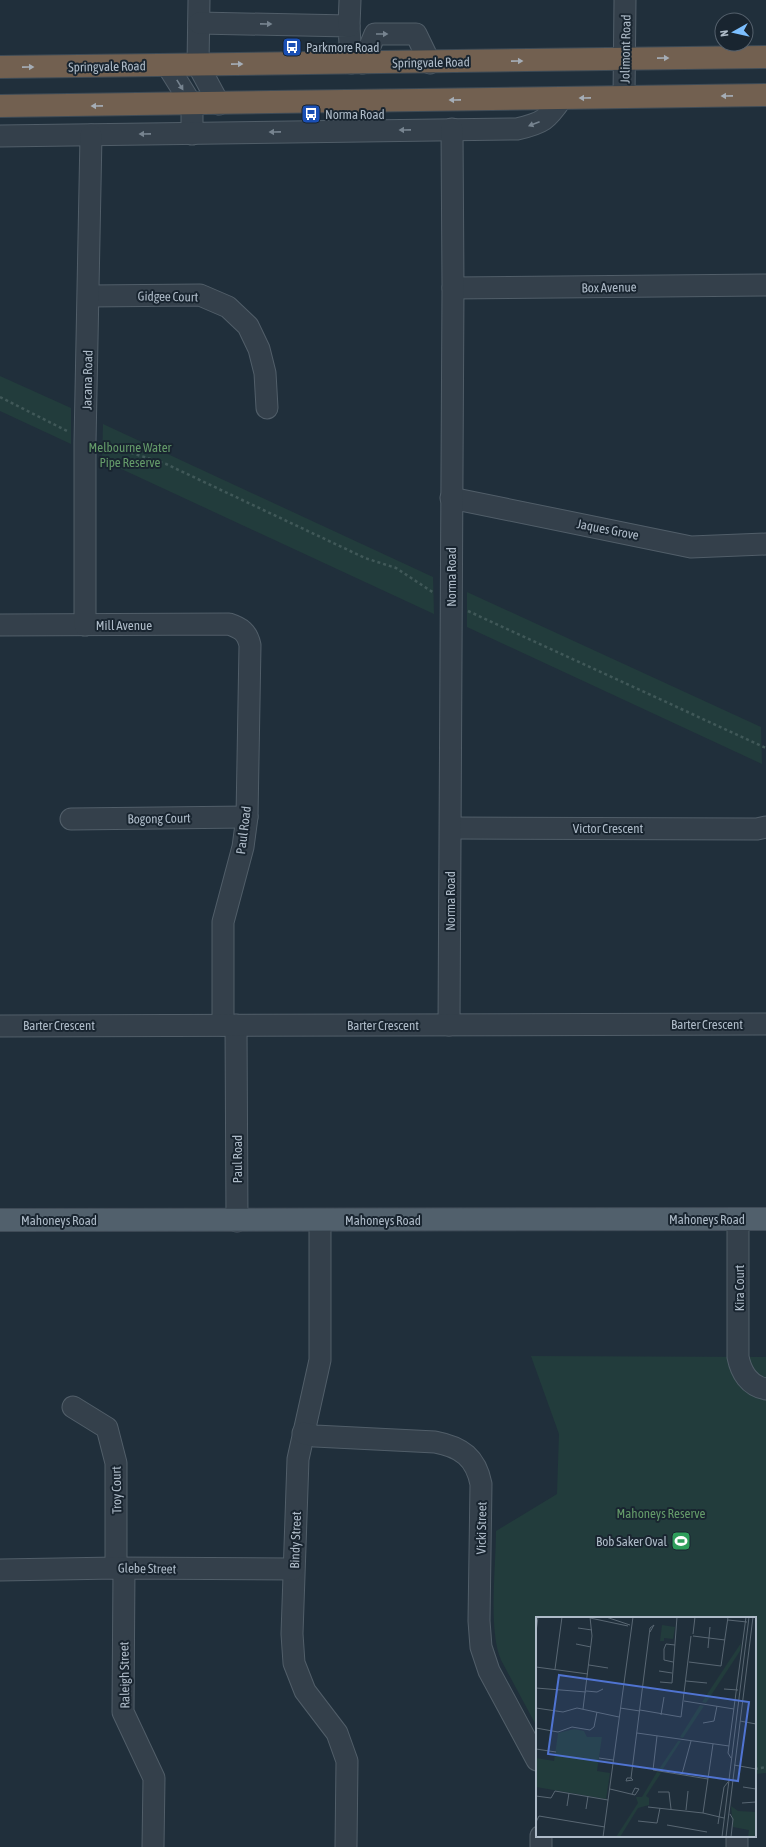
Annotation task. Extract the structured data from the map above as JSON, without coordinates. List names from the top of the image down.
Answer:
{
  "streets": {
    "highway": ["Springvale Road"],
    "main road": ["Mahoneys Road"],
    "street": [
      "Jolimont Road",
      "Box Avenue",
      "Gidgee Court",
      "Jacana Road",
      "Jaques Grove",
      "Norma Road",
      "Mill Avenue",
      "Bogong Court",
      "Victor Crescent",
      "Paul Road",
      "Barter Crescent",
      "Kira Court",
      "Troy Court",
      "Vicki Street",
      "Bindy Street",
      "Glebe Street",
      "Raleigh Street"
    ]
  },
  "crossings": [
    ["Jolimont Road", "Springvale Road"],
    ["Box Avenue", "Norma Road"],
    ["Gidgee Court", "Jacana Road"],
    ["Jacana Road", "Mill Avenue"],
    ["Jaques Grove", "Norma Road"],
    ["Norma Road", "Victor Crescent"],
    ["Norma Road", "Barter Crescent"],
    ["Mill Avenue", "Paul Road"],
    ["Bogong Court", "Paul Road"],
    ["Paul Road", "Barter Crescent"],
    ["Paul Road", "Mahoneys Road"],
    ["Mahoneys Road", "Kira Court"],
    ["Mahoneys Road", "Bindy Street"],
    ["Troy Court", "Glebe Street"],
    ["Troy Court", "Raleigh Street"],
    ["Vicki Street", "Bindy Street"],
    ["Bindy Street", "Glebe Street"],
    ["Glebe Street", "Raleigh Street"]
  ],
  "parks": ["Melbourne Water Pipe Reserve", "Mahoneys Reserve"],
  "places": {
    "bus stop": ["Parkmore Road", "Norma Road"],
    "sports": ["Bob Saker Oval"]
  },
  "north": "left"
}
